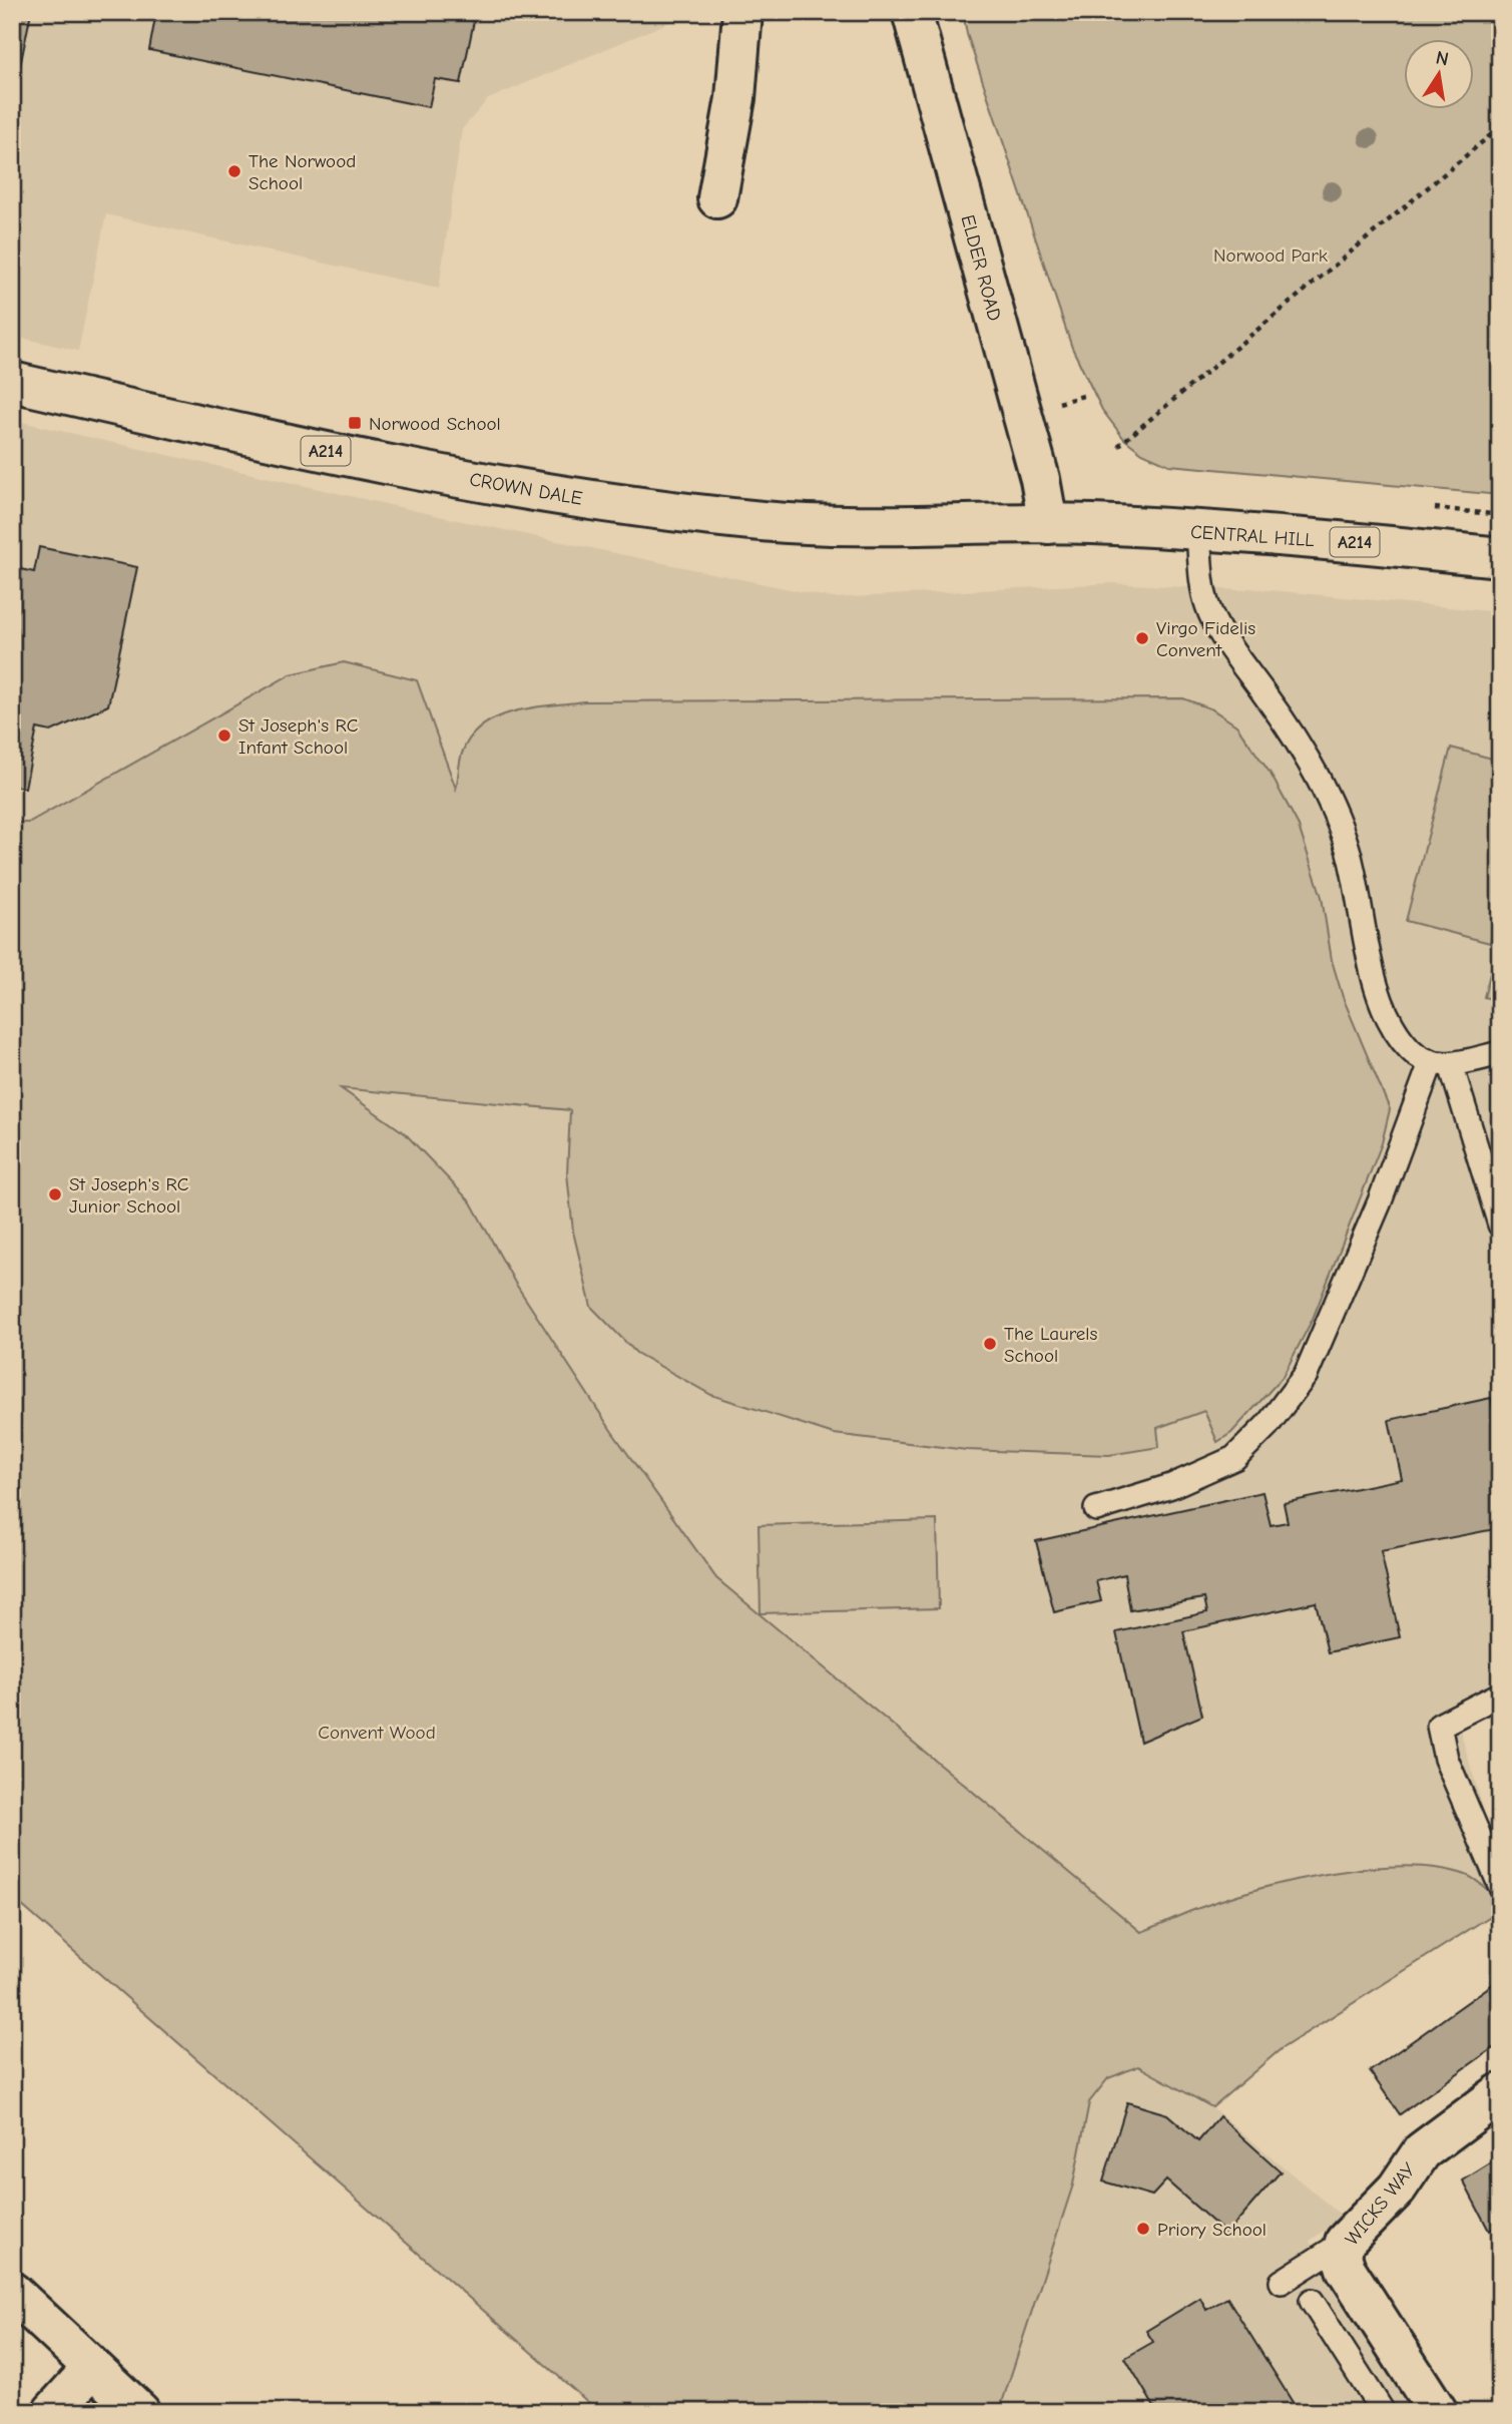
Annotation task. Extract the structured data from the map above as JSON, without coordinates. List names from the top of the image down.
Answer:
{
  "streets": {
    "main road": [
      "ELDER ROAD",
      "A214",
      "CROWN DALE",
      "CENTRAL HILL",
      "WICKS WAY"
    ]
  },
  "crossings": [
    ["ELDER ROAD", "CROWN DALE"],
    ["ELDER ROAD", "CENTRAL HILL"],
    ["CROWN DALE", "CENTRAL HILL"]
  ],
  "parks": ["Norwood Park", "Convent Wood"],
  "places": {
    "other": [
      "The Norwood School",
      "Virgo Fidelis Convent",
      "St Joseph's RC Infant School",
      "St Joseph's RC Junior School",
      "The Laurels School",
      "Priory School"
    ],
    "transit": ["Norwood School"]
  },
  "north": "top"
}
